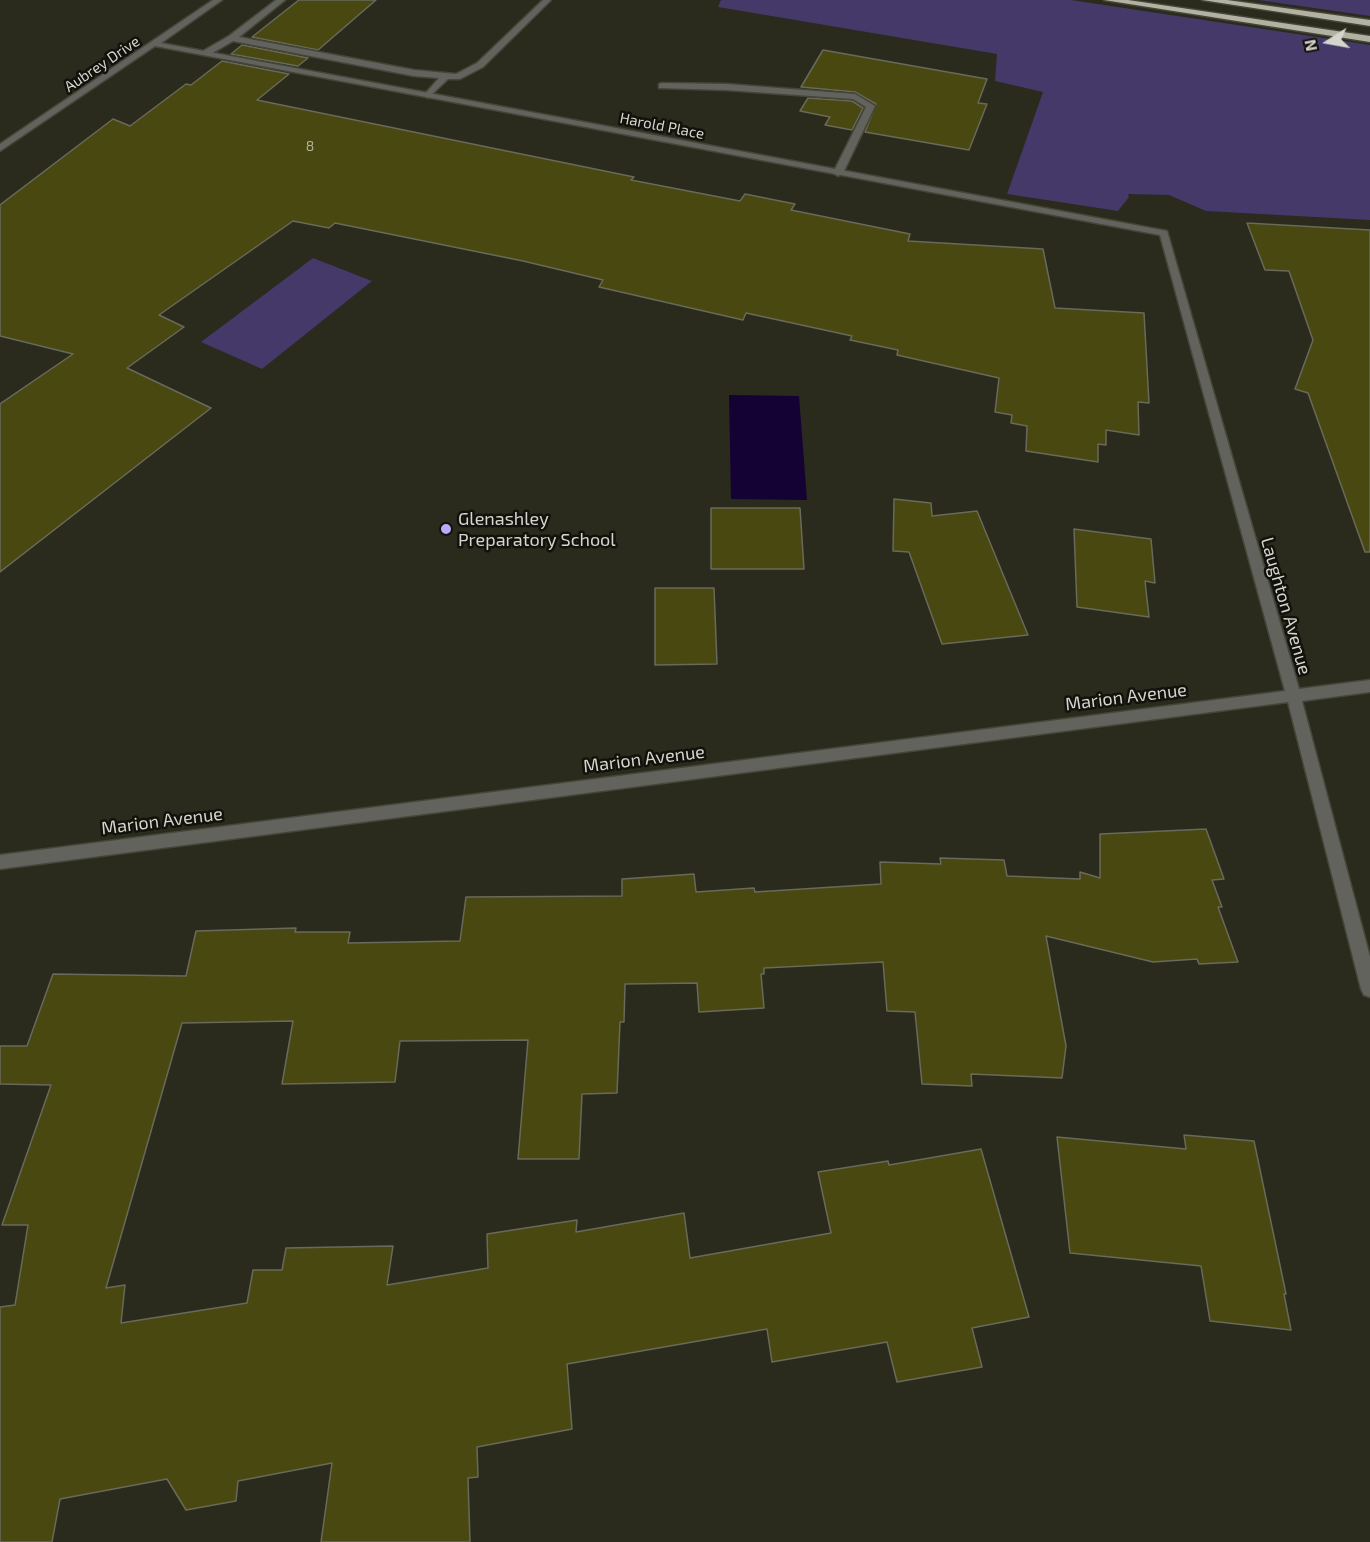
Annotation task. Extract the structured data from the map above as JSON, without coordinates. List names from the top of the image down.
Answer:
{
  "streets": {
    "street": [
      "Aubrey Drive",
      "Harold Place",
      "Laughton Avenue",
      "Marion Avenue"
    ]
  },
  "crossings": [
    ["Aubrey Drive", "Harold Place"],
    ["Harold Place", "Laughton Avenue"],
    ["Laughton Avenue", "Marion Avenue"]
  ],
  "places": ["Glenashley Preparatory School"],
  "house_numbers": ["8"],
  "north": "left"
}
